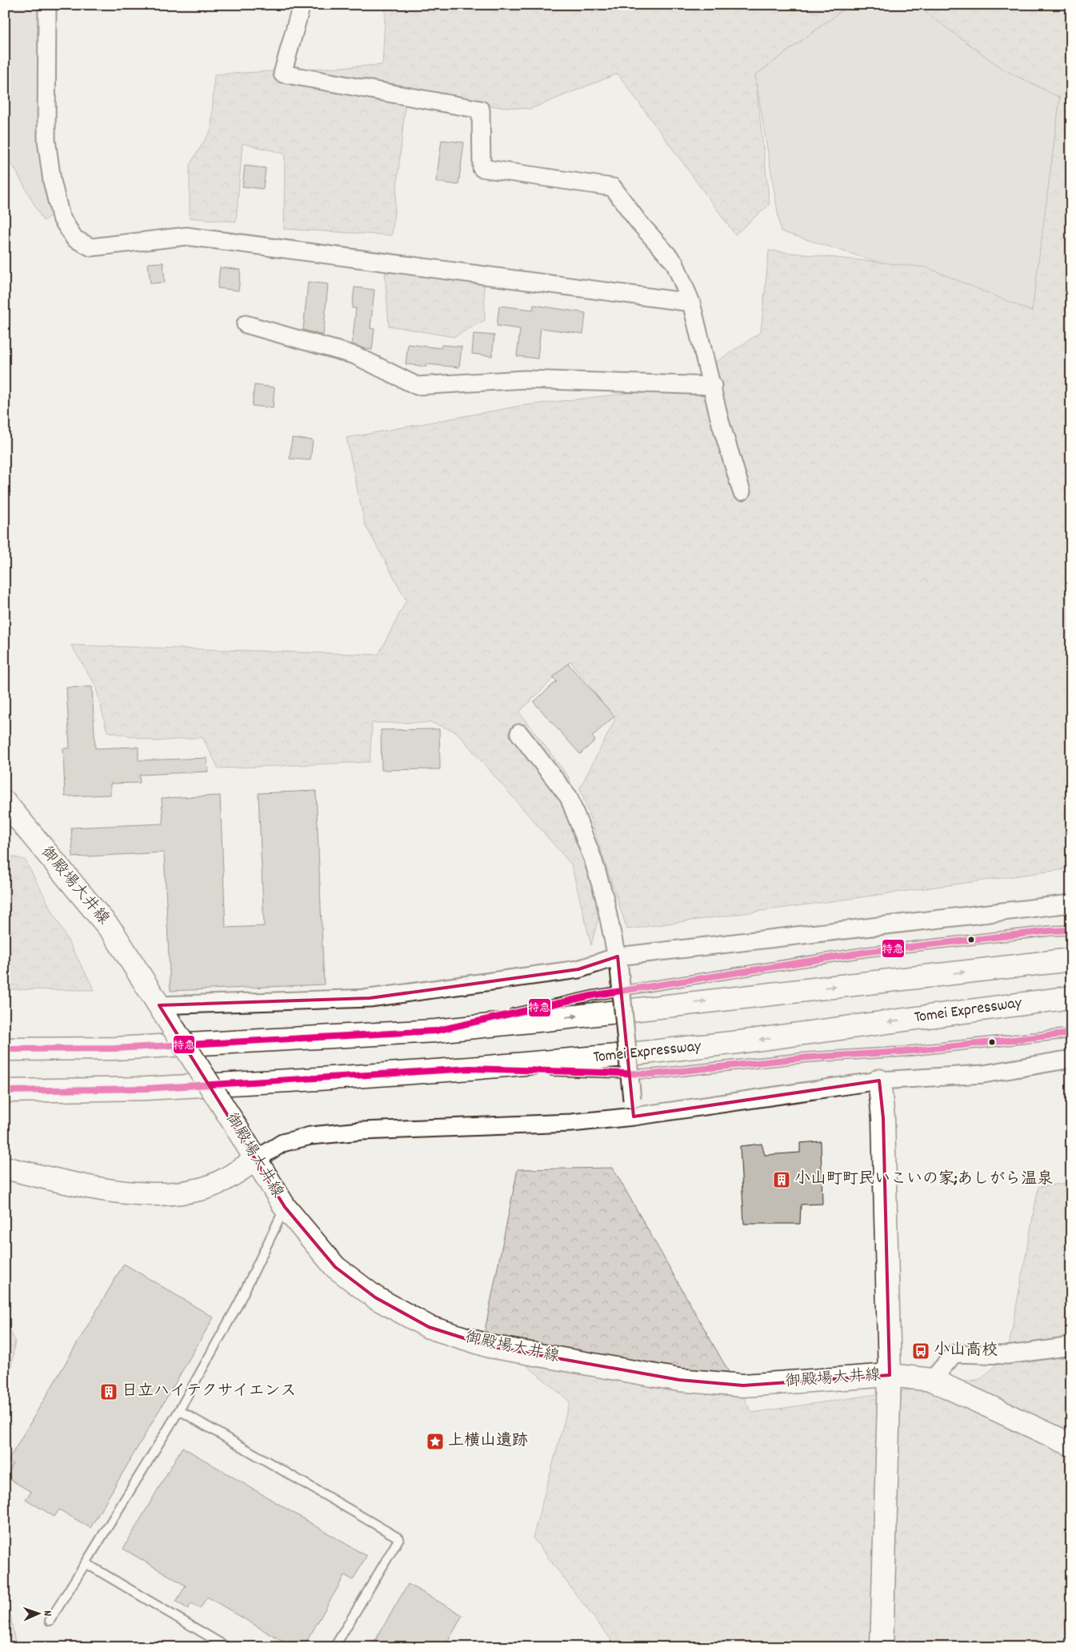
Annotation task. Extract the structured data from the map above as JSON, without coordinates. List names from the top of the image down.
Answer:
{
  "streets": {
    "main road": ["御殿場大井線", "Tomei Expressway"]
  },
  "places": {
    "building": ["小山町町民いこいの家;あしがら温泉", "日立ハイテクサイエンス"],
    "bus stop": ["小山高校"],
    "place": ["上横山遺跡"]
  },
  "lines": ["transit line 特急"],
  "north": "right"
}
